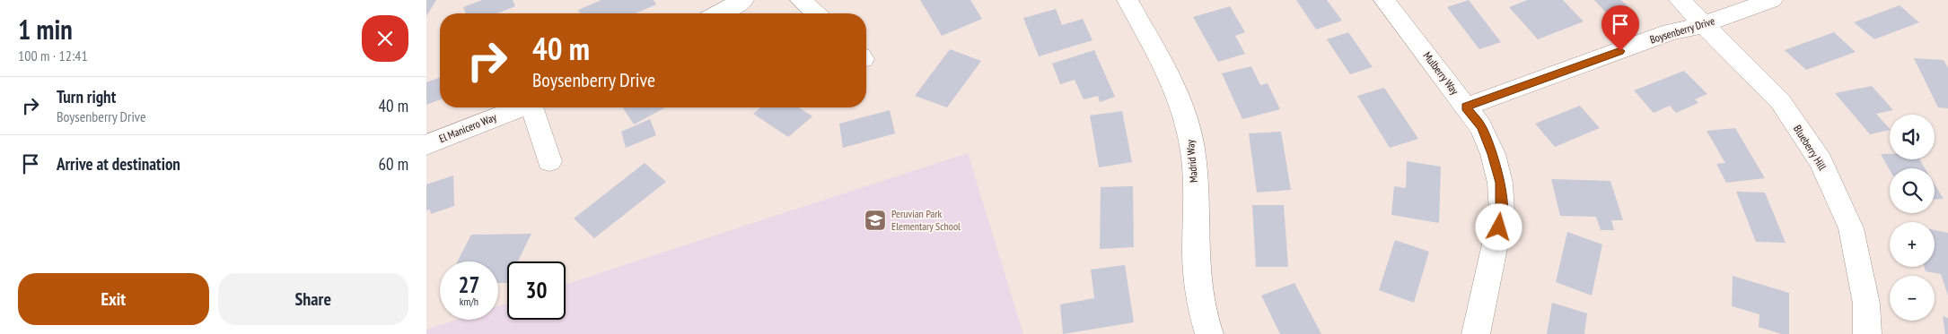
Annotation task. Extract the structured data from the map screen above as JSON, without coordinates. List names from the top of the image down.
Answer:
{
  "streets": {
    "street": [
      "Boysenberry Drive",
      "Mulberry Way",
      "El Manicero Way",
      "Blueberry Hill",
      "Madrid Way"
    ]
  },
  "crossings": [
    ["Boysenberry Drive", "Mulberry Way"],
    ["Boysenberry Drive", "Blueberry Hill"]
  ],
  "places": {
    "school or university": ["Peruvian Park Elementary School"]
  },
  "page": {
    "heading": ["1 min", "100 m · 12:41"],
    "turn": ["40 m", "Boysenberry Drive"],
    "list": [
      {
        "name": "Turn right",
        "note": "Boysenberry Drive",
        "value": "40 m"
      },
      {
        "name": "Arrive at destination",
        "value": "60 m"
      }
    ],
    "map_buttons": ["+", "−"],
    "speed": "27 km/h",
    "limit": "30",
    "buttons": ["Exit", "Share"]
  }
}
